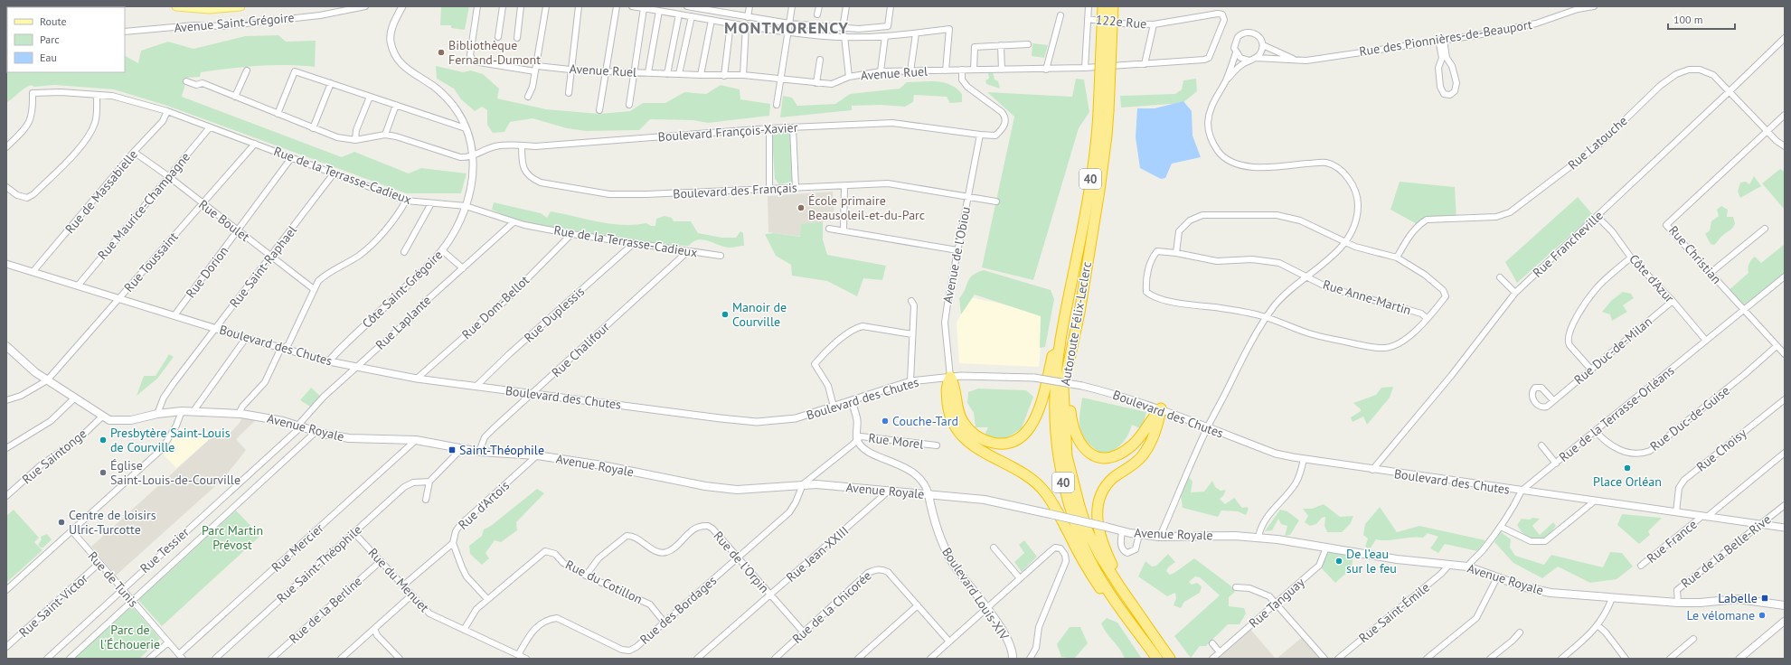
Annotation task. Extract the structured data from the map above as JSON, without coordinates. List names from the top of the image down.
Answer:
{
  "streets": {
    "highway": ["40", "Autoroute Félix-Leclerc"],
    "main road": ["Avenue Royale", "Boulevard Louis-XIV"],
    "street": [
      "122e Rue",
      "Avenue Saint-Grégoire",
      "Rue des Pionnières-de-Beauport",
      "Avenue Ruel",
      "Boulevard François-Xavier",
      "Rue Latouche",
      "Rue de la Terrasse-Cadieux",
      "Boulevard des Français",
      "Rue de Massabielle",
      "Rue Maurice-Champagne",
      "Rue Boulet",
      "Rue Francheville",
      "Avenue de l'Obiou",
      "Rue Christian",
      "Rue Toussaint",
      "Rue Saint-Raphael",
      "Rue Dorion",
      "Côte d'Azur",
      "Côte Saint-Grégoire",
      "Rue Anne-Martin",
      "Rue Dom-Bellot",
      "Rue Duplessis",
      "Rue Laplante",
      "Boulevard des Chutes",
      "Rue Chalifour",
      "Rue Duc-de-Milan",
      "Rue de la Terrasse-Orléans",
      "Rue Duc-de-Guise",
      "Rue Morel",
      "Rue Choisy",
      "Rue Saintonge",
      "Rue d'Artois",
      "Rue France",
      "Rue Mercier",
      "Rue Tessier",
      "Rue de la Belle-Rive",
      "Rue Jean-XXIII",
      "Rue de l'Orpin",
      "Rue Saint-Théophile",
      "Rue de Tunis",
      "Rue du Menuet",
      "Rue du Cotillon",
      "Rue Tanguay",
      "Rue Saint-Victor",
      "Rue de la Chicorée",
      "Rue de la Berline",
      "Rue des Bordages",
      "Rue Saint-Émile"
    ]
  },
  "crossings": [
    ["122e Rue", "Avenue Ruel"],
    ["Rue des Pionnières-de-Beauport", "Rue Anne-Martin"],
    ["Rue des Pionnières-de-Beauport", "Boulevard des Chutes"],
    ["Rue des Pionnières-de-Beauport", "Avenue Royale"],
    ["Boulevard François-Xavier", "Boulevard des Français"],
    ["Boulevard François-Xavier", "Avenue de l'Obiou"],
    ["Boulevard François-Xavier", "Côte Saint-Grégoire"],
    ["Rue Latouche", "Rue Francheville"],
    ["Rue Latouche", "Rue Christian"],
    ["Rue de la Terrasse-Cadieux", "Rue de Massabielle"],
    ["Rue de la Terrasse-Cadieux", "Rue Maurice-Champagne"],
    ["Rue de la Terrasse-Cadieux", "Rue Toussaint"],
    ["Rue de la Terrasse-Cadieux", "Rue Saint-Raphael"],
    ["Rue de la Terrasse-Cadieux", "Rue Dorion"],
    ["Rue de la Terrasse-Cadieux", "Côte Saint-Grégoire"],
    ["Rue de la Terrasse-Cadieux", "Rue Dom-Bellot"],
    ["Rue de la Terrasse-Cadieux", "Rue Duplessis"],
    ["Rue de la Terrasse-Cadieux", "Rue Laplante"],
    ["Rue de la Terrasse-Cadieux", "Rue Chalifour"],
    ["Boulevard des Français", "Avenue de l'Obiou"],
    ["Rue de Massabielle", "Rue Boulet"],
    ["Rue de Massabielle", "Boulevard des Chutes"],
    ["Rue Maurice-Champagne", "Rue Boulet"],
    ["Rue Maurice-Champagne", "Boulevard des Chutes"],
    ["Rue Boulet", "Rue Toussaint"],
    ["Rue Boulet", "Rue Saint-Raphael"],
    ["Rue Boulet", "Rue Dorion"],
    ["Rue Francheville", "Côte d'Azur"],
    ["Rue Francheville", "Boulevard des Chutes"],
    ["Avenue de l'Obiou", "Boulevard des Chutes"],
    ["Rue Christian", "Rue de la Terrasse-Orléans"],
    ["Rue Christian", "Rue Duc-de-Guise"],
    ["Rue Toussaint", "Boulevard des Chutes"],
    ["Rue Toussaint", "Avenue Royale"],
    ["Rue Saint-Raphael", "Boulevard des Chutes"],
    ["Rue Saint-Raphael", "Avenue Royale"],
    ["Rue Dorion", "Boulevard des Chutes"],
    ["Côte d'Azur", "Rue Duc-de-Milan"],
    ["Côte d'Azur", "Rue de la Terrasse-Orléans"],
    ["Côte Saint-Grégoire", "Boulevard des Chutes"],
    ["Rue Dom-Bellot", "Boulevard des Chutes"],
    ["Rue Duplessis", "Boulevard des Chutes"],
    ["Rue Laplante", "Boulevard des Chutes"],
    ["Rue Laplante", "Avenue Royale"],
    ["Rue Laplante", "Rue Tessier"],
    ["Boulevard des Chutes", "Rue Chalifour"],
    ["Boulevard des Chutes", "Rue de la Terrasse-Orléans"],
    ["Boulevard des Chutes", "Rue Morel"],
    ["Boulevard des Chutes", "Rue Choisy"],
    ["Boulevard des Chutes", "Rue France"],
    ["Boulevard des Chutes", "Rue de la Belle-Rive"],
    ["Rue Chalifour", "Avenue Royale"],
    ["Rue de la Terrasse-Orléans", "Rue Duc-de-Guise"],
    ["Rue de la Terrasse-Orléans", "Avenue Royale"],
    ["Avenue Royale", "Rue Morel"],
    ["Avenue Royale", "Rue Saintonge"],
    ["Avenue Royale", "Rue d'Artois"],
    ["Avenue Royale", "Rue Mercier"],
    ["Avenue Royale", "Rue Tessier"],
    ["Avenue Royale", "Rue de la Belle-Rive"],
    ["Avenue Royale", "Rue Jean-XXIII"],
    ["Avenue Royale", "Boulevard Louis-XIV"],
    ["Avenue Royale", "Rue Tanguay"],
    ["Avenue Royale", "Rue des Bordages"],
    ["Avenue Royale", "Rue Saint-Émile"],
    ["Rue Morel", "Boulevard Louis-XIV"],
    ["Rue Morel", "Rue des Bordages"],
    ["Rue d'Artois", "Rue du Menuet"],
    ["Rue Mercier", "Rue de Tunis"],
    ["Rue Tessier", "Rue de Tunis"],
    ["Rue Jean-XXIII", "Rue de l'Orpin"],
    ["Rue de l'Orpin", "Rue du Cotillon"],
    ["Rue de l'Orpin", "Rue de la Chicorée"],
    ["Rue de l'Orpin", "Rue des Bordages"],
    ["Rue Saint-Théophile", "Rue du Menuet"],
    ["Rue de Tunis", "Rue Saint-Victor"],
    ["Rue du Menuet", "Rue du Cotillon"],
    ["Rue du Menuet", "Rue de la Berline"],
    ["Rue du Menuet", "Rue des Bordages"],
    ["Rue du Cotillon", "Rue des Bordages"]
  ],
  "districts": ["MONTMORENCY"],
  "parks": ["Parc Martin Prévost", "Parc de l'Échouerie"],
  "places": {
    "other": [
      "Bibliothèque Fernand-Dumont",
      "École primaire Beausoleil-et-du-Parc",
      "Manoir de Courville",
      "Couche-Tard",
      "Presbytère Saint-Louis de Courville",
      "Place Orléan",
      "Église Saint-Louis-de-Courville",
      "Centre de loisirs Ulric-Turcotte",
      "De l’eau sur le feu",
      "Le vélomane"
    ],
    "transit": ["Saint-Théophile", "Labelle"]
  },
  "legend": ["Route", "Parc", "Eau"],
  "scale_bar": "100 m"
}
